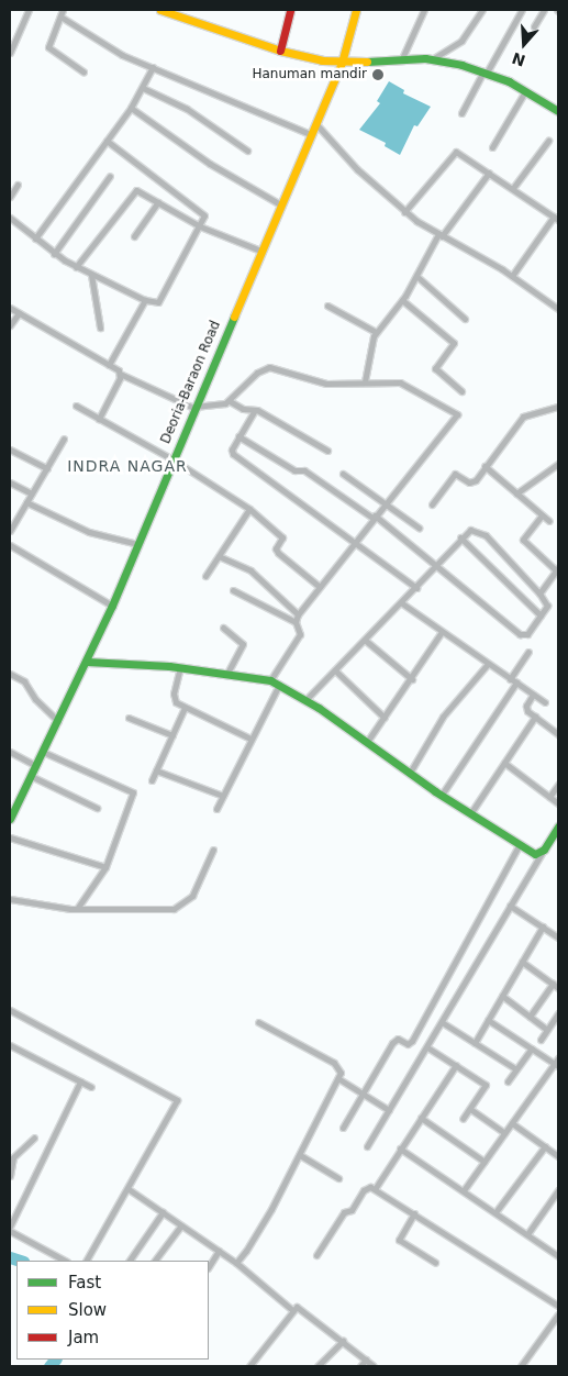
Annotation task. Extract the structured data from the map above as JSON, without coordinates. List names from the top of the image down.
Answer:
{
  "streets": {
    "street": ["Deoria-Baraon Road"]
  },
  "districts": ["INDRA NAGAR"],
  "places": ["Hanuman mandir"],
  "legend": ["Fast", "Slow", "Jam"],
  "north": "bottom"
}
